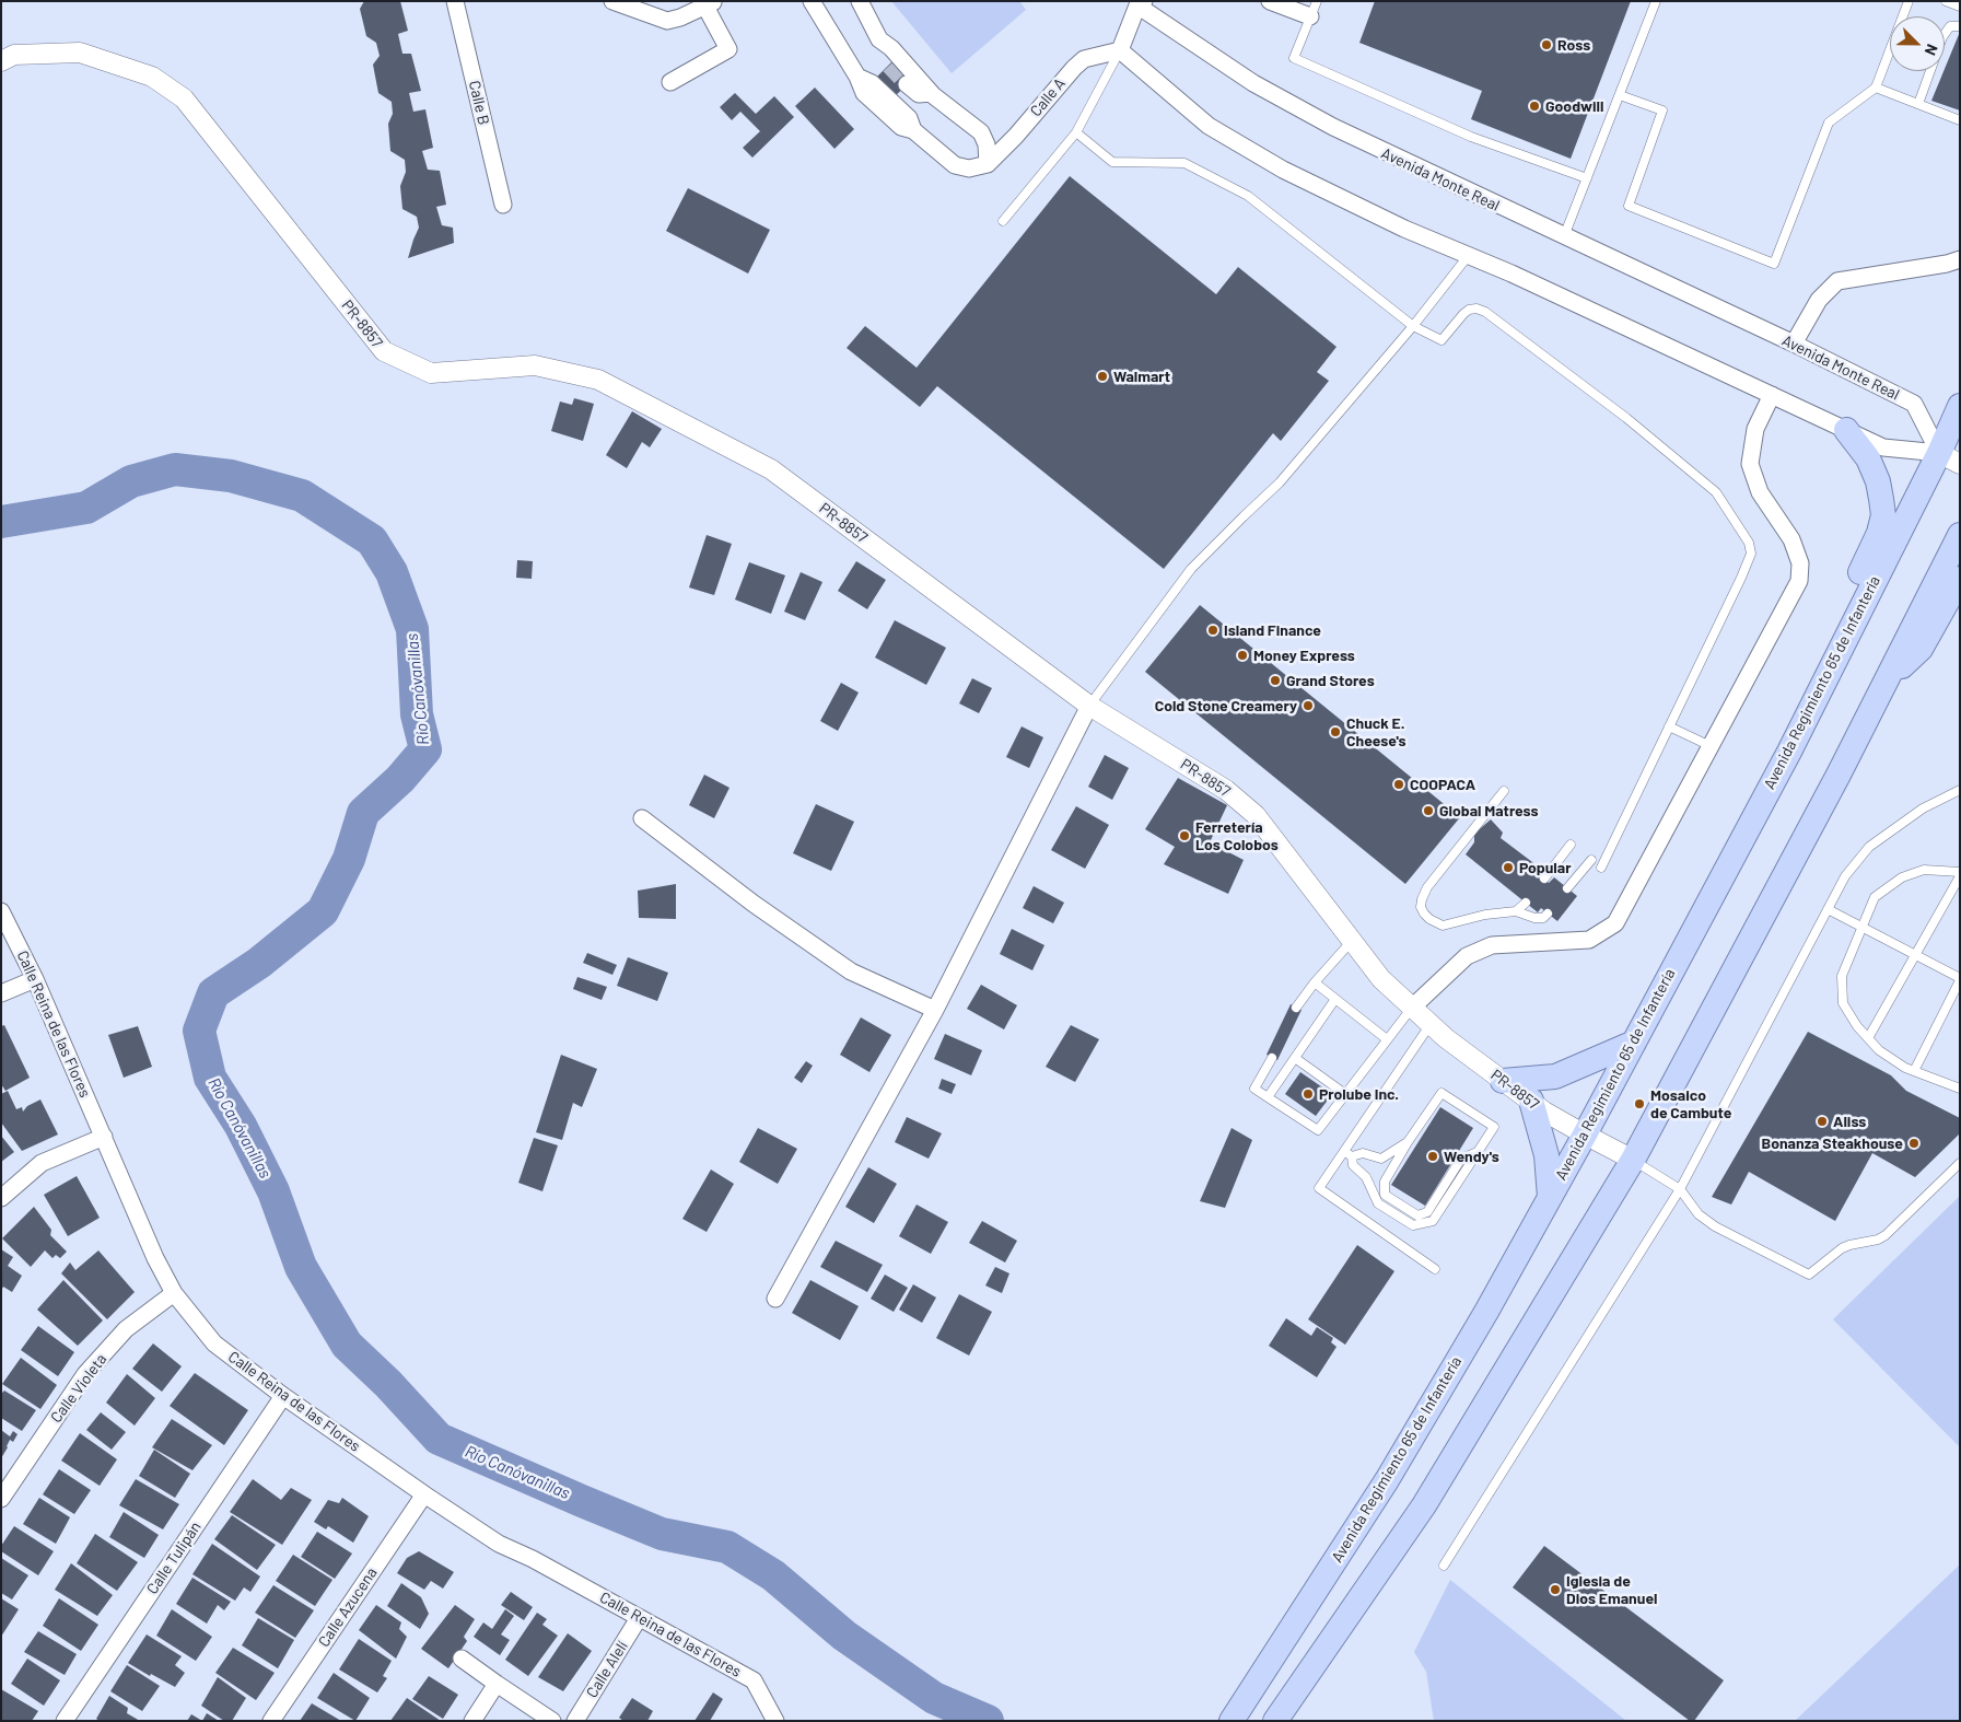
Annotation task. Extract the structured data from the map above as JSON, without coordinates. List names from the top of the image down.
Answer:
{
  "streets": {
    "main road": ["Avenida Regimiento 65 de Infantería"],
    "street": [
      "Calle A",
      "Calle B",
      "Avenida Monte Real",
      "PR-8857",
      "Calle Reina de las Flores",
      "Calle Violeta",
      "Calle Tulipán",
      "Calle Azucena",
      "Calle Alelí"
    ]
  },
  "crossings": [
    ["Avenida Monte Real", "Avenida Regimiento 65 de Infantería"],
    ["PR-8857", "Avenida Regimiento 65 de Infantería"],
    ["Calle Reina de las Flores", "Calle Violeta"],
    ["Calle Reina de las Flores", "Calle Tulipán"],
    ["Calle Reina de las Flores", "Calle Azucena"],
    ["Calle Reina de las Flores", "Calle Alelí"]
  ],
  "water": ["Río Canóvanillas"],
  "places": [
    "Ross",
    "Goodwill",
    "Walmart",
    "Island Finance",
    "Money Express",
    "Grand Stores",
    "Cold Stone Creamery",
    "Chuck E. Cheese's",
    "COOPACA",
    "Global Matress",
    "Ferretería Los Colobos",
    "Popular",
    "Prolube Inc.",
    "Mosaico de Cambute",
    "Aliss",
    "Bonanza Steakhouse",
    "Wendy's",
    "Iglesia de Dios Emanuel"
  ],
  "north": "bottom right"
}
